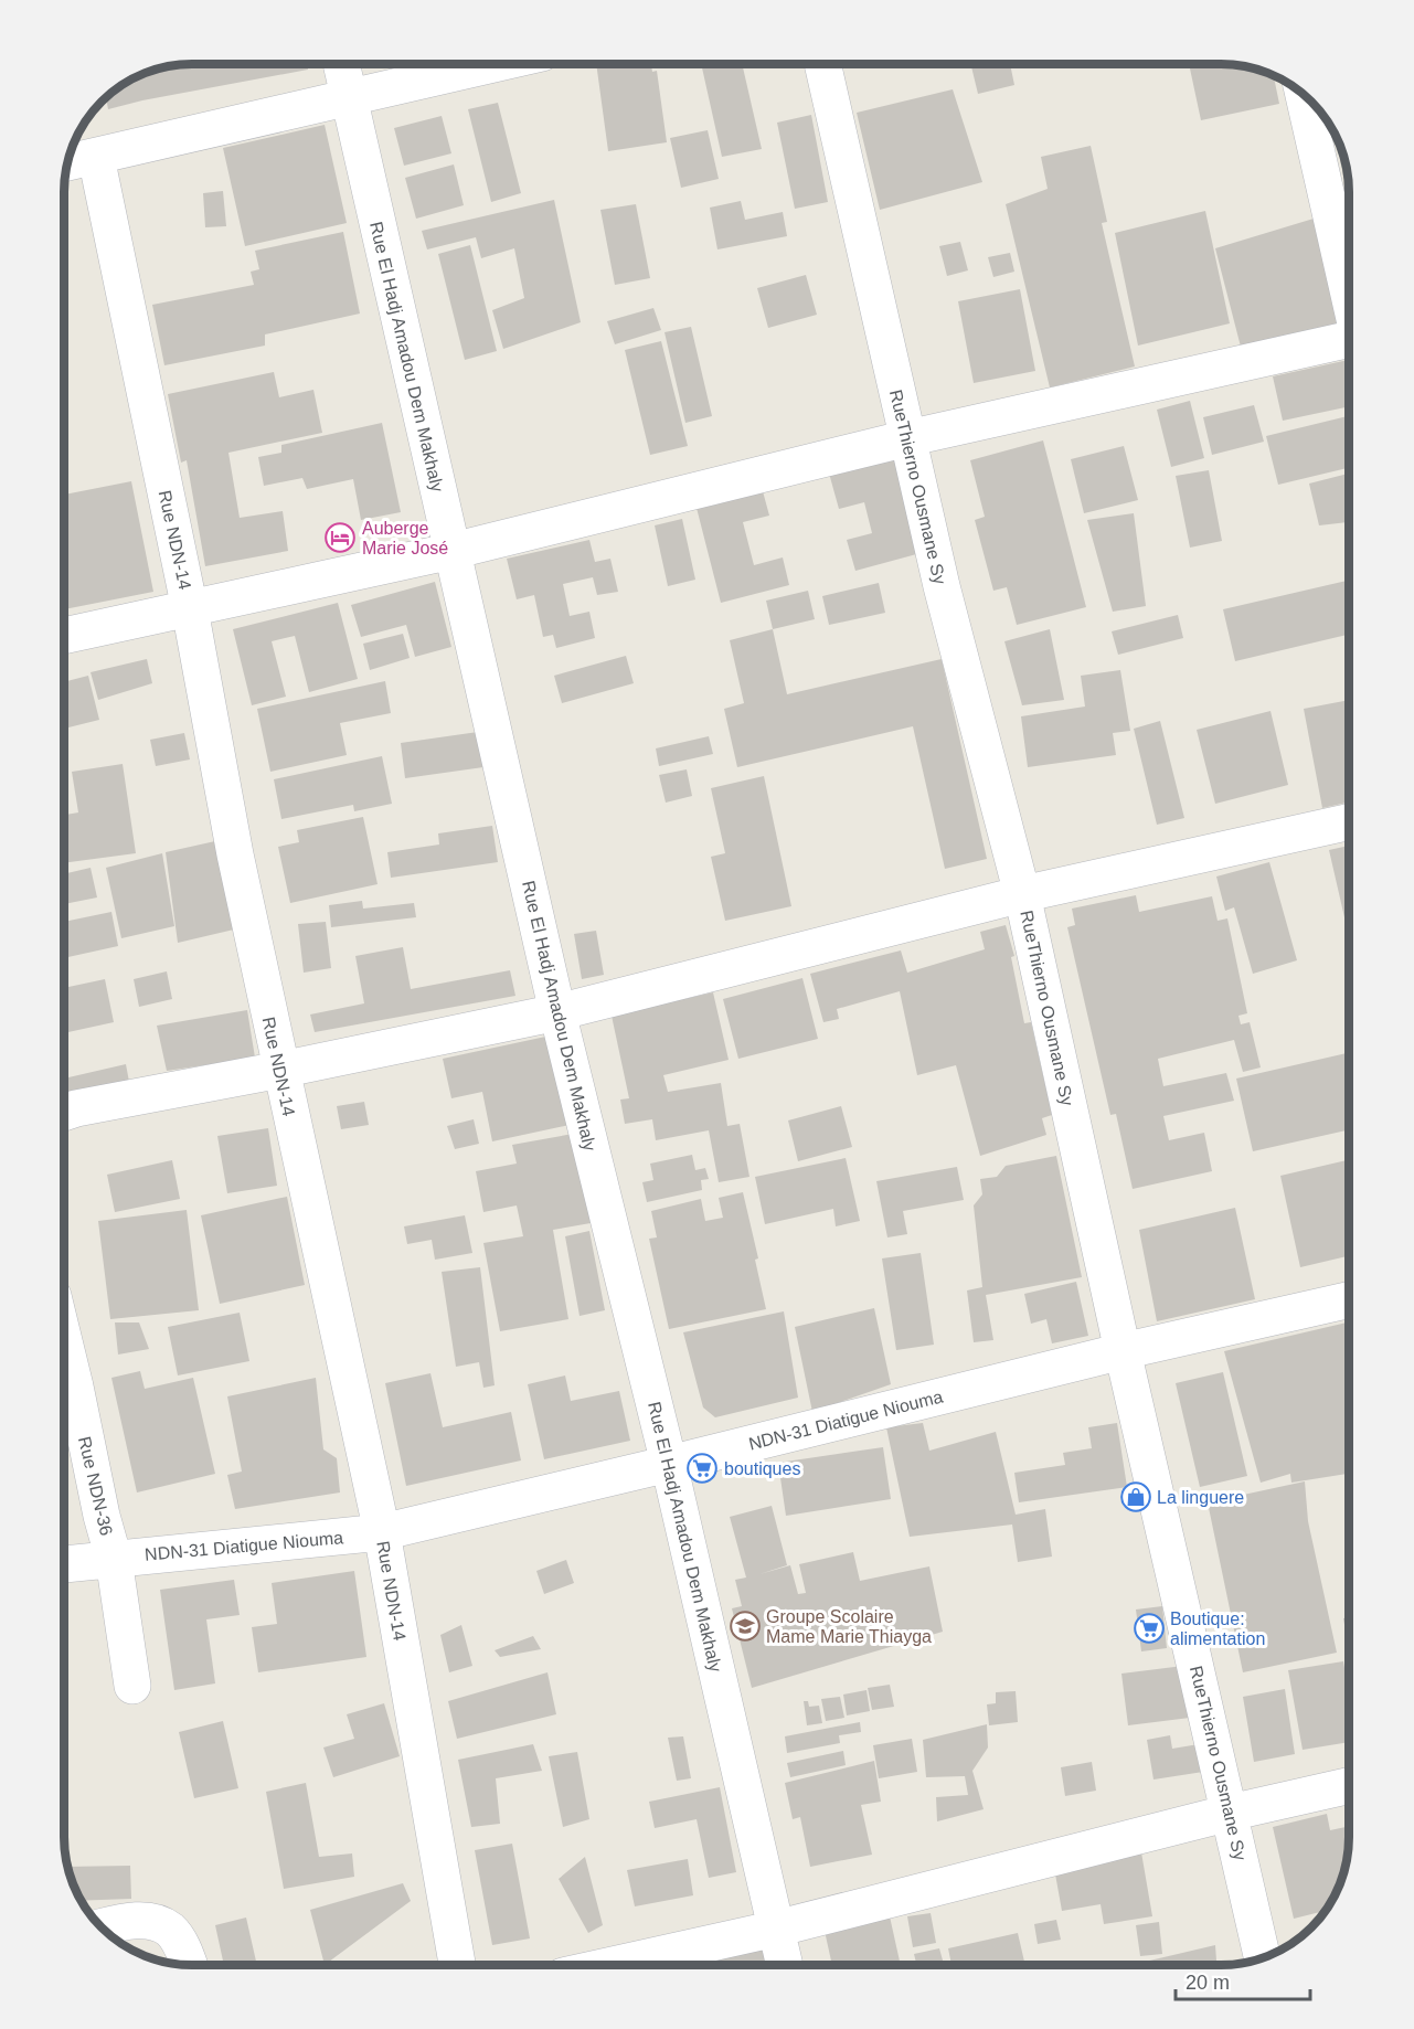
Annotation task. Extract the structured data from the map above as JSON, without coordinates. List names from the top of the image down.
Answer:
{
  "streets": {
    "street": [
      "Rue El Hadj Amadou Dem Makhaly",
      "RueThierno Ousmane Sy",
      "Rue NDN-14",
      "NDN-31 Diatigue Niouma",
      "Rue NDN-36"
    ]
  },
  "crossings": [
    ["Rue El Hadj Amadou Dem Makhaly", "NDN-31 Diatigue Niouma"],
    ["RueThierno Ousmane Sy", "NDN-31 Diatigue Niouma"],
    ["Rue NDN-14", "NDN-31 Diatigue Niouma"],
    ["NDN-31 Diatigue Niouma", "Rue NDN-36"]
  ],
  "places": {
    "hotel": ["Auberge Marie José"],
    "supermarket": ["boutiques", "Boutique: alimentation"],
    "shop": ["La linguere"],
    "school or university": ["Groupe Scolaire Mame Marie Thiayga"]
  },
  "scale_bar": "20 m"
}
